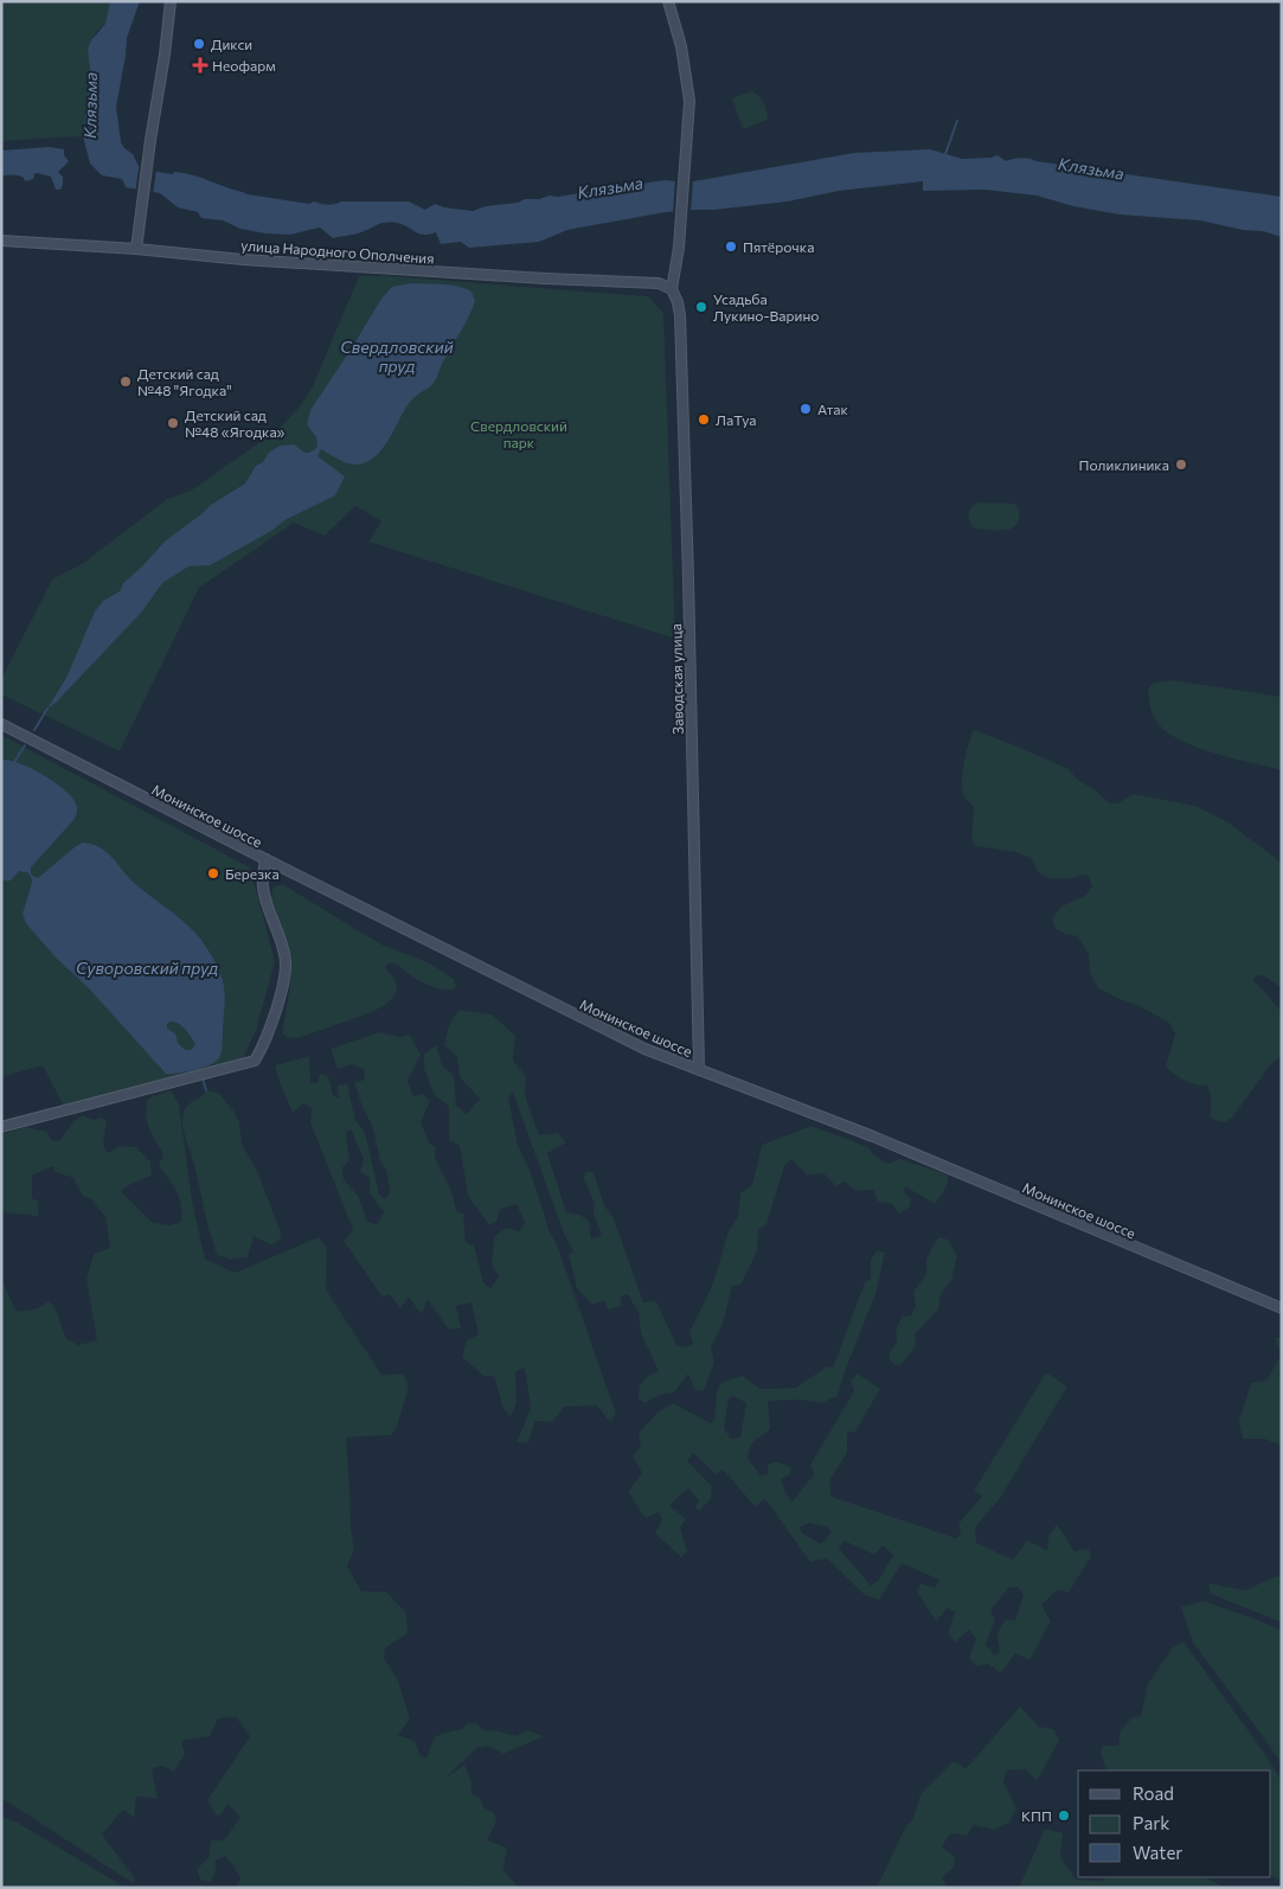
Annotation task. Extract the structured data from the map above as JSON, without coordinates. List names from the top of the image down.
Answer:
{
  "streets": {
    "street": ["улица Народного Ополчения", "Заводская улица", "Монинское шоссе"]
  },
  "crossings": [
    ["улица Народного Ополчения", "Заводская улица"],
    ["Заводская улица", "Монинское шоссе"]
  ],
  "water": ["Клязьма", "Свердловский пруд", "Суворовский пруд"],
  "parks": ["Свердловский парк"],
  "places": {
    "other": [
      "Дикси",
      "Пятёрочка",
      "Усадьба Лукино-Варино",
      "Детский сад №48 \"Ягодка\"",
      "Атак",
      "ЛаТуа",
      "Детский сад №48 «Ягодка»",
      "Поликлиника",
      "Березка",
      "КПП"
    ],
    "health": ["Неофарм"]
  },
  "legend": ["Road", "Park", "Water"]
}
